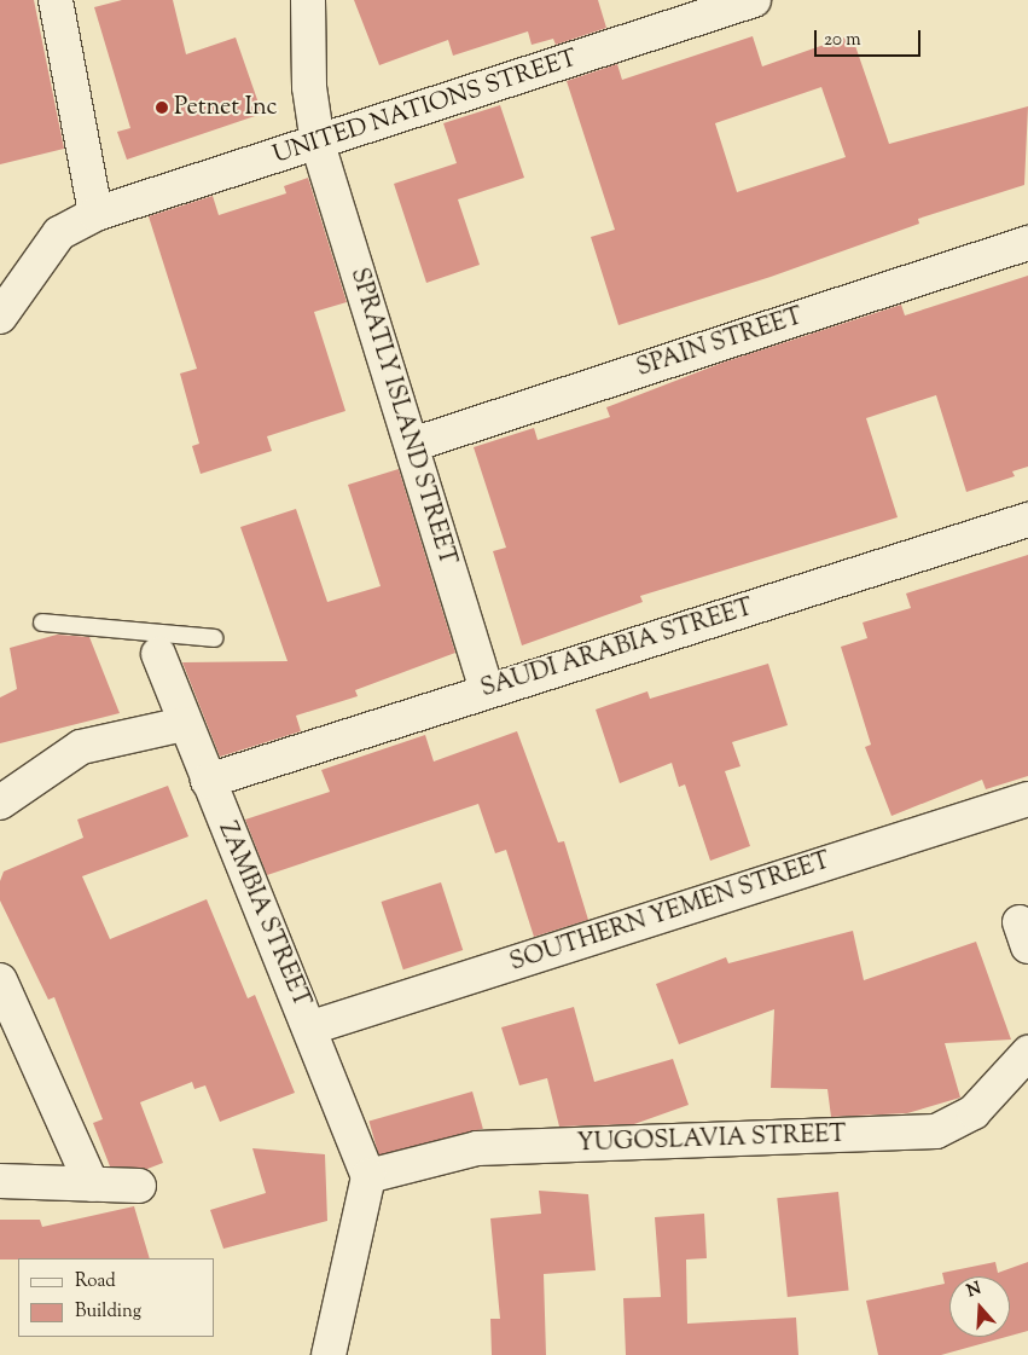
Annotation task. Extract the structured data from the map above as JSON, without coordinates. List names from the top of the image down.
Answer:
{
  "streets": {
    "street": [
      "UNITED NATIONS STREET",
      "SPAIN STREET",
      "SPRATLY ISLAND STREET",
      "SAUDI ARABIA STREET",
      "SOUTHERN YEMEN STREET",
      "ZAMBIA STREET",
      "YUGOSLAVIA STREET"
    ]
  },
  "crossings": [
    ["UNITED NATIONS STREET", "SPRATLY ISLAND STREET"],
    ["SPAIN STREET", "SPRATLY ISLAND STREET"],
    ["SPRATLY ISLAND STREET", "SAUDI ARABIA STREET"],
    ["SAUDI ARABIA STREET", "ZAMBIA STREET"],
    ["SOUTHERN YEMEN STREET", "ZAMBIA STREET"],
    ["ZAMBIA STREET", "YUGOSLAVIA STREET"]
  ],
  "places": ["Petnet Inc"],
  "legend": ["Road", "Building"],
  "scale_bar": "20 m",
  "north": "top"
}
